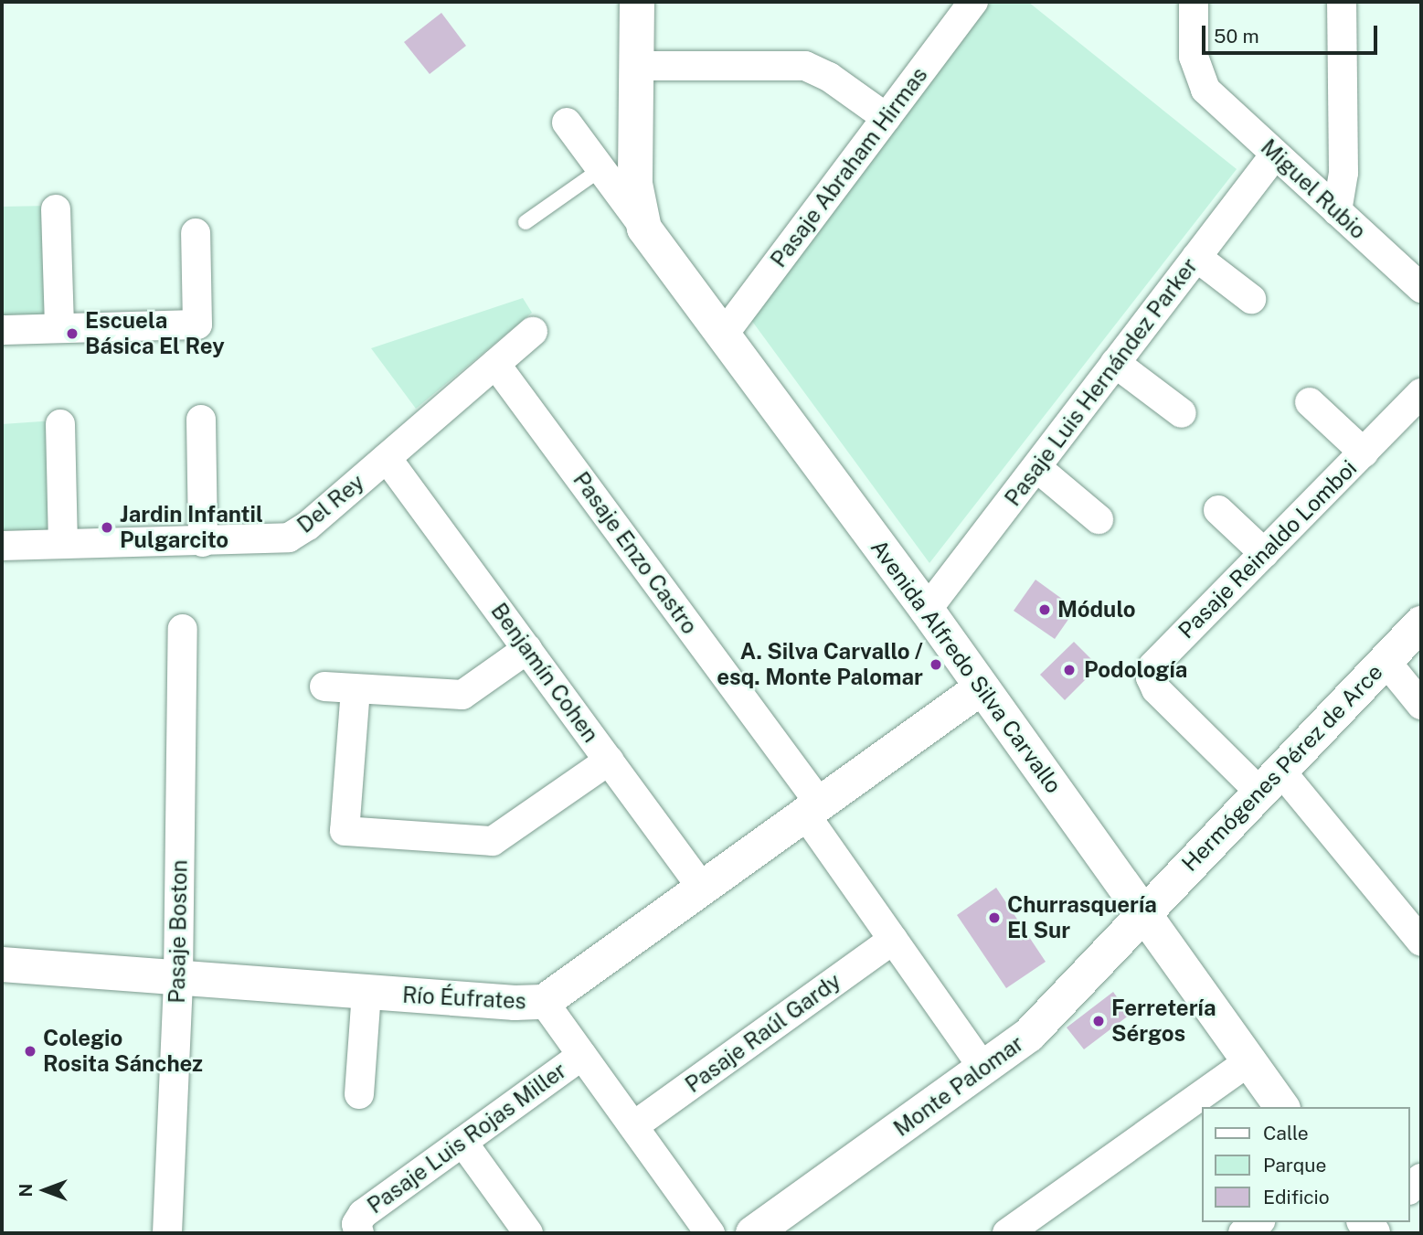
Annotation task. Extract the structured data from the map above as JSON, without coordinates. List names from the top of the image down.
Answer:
{
  "streets": {
    "street": [
      "Pasaje Abraham Hirmas",
      "Miguel Rubio",
      "Pasaje Luis Hernández Parker",
      "Del Rey",
      "Pasaje Reinaldo Lomboi",
      "Pasaje Enzo Castro",
      "Avenida Alfredo Silva Carvallo",
      "Benjamín Cohen",
      "Hermógenes Pérez de Arce",
      "Pasaje Boston",
      "Río Éufrates",
      "Pasaje Raúl Gardy",
      "Monte Palomar",
      "Pasaje Luis Rojas Miller"
    ]
  },
  "crossings": [
    ["Pasaje Abraham Hirmas", "Avenida Alfredo Silva Carvallo"],
    ["Miguel Rubio", "Pasaje Luis Hernández Parker"],
    ["Pasaje Luis Hernández Parker", "Avenida Alfredo Silva Carvallo"],
    ["Del Rey", "Pasaje Enzo Castro"],
    ["Del Rey", "Benjamín Cohen"],
    ["Pasaje Reinaldo Lomboi", "Hermógenes Pérez de Arce"],
    ["Pasaje Enzo Castro", "Río Éufrates"],
    ["Pasaje Enzo Castro", "Pasaje Raúl Gardy"],
    ["Pasaje Enzo Castro", "Monte Palomar"],
    ["Avenida Alfredo Silva Carvallo", "Hermógenes Pérez de Arce"],
    ["Avenida Alfredo Silva Carvallo", "Río Éufrates"],
    ["Avenida Alfredo Silva Carvallo", "Monte Palomar"],
    ["Benjamín Cohen", "Río Éufrates"],
    ["Hermógenes Pérez de Arce", "Monte Palomar"],
    ["Pasaje Boston", "Río Éufrates"]
  ],
  "places": [
    "Escuela Básica El Rey",
    "Jardin Infantil Pulgarcito",
    "Módulo",
    "A. Silva Carvallo / esq. Monte Palomar",
    "Podología",
    "Churrasquería El Sur",
    "Ferretería Sérgos",
    "Colegio Rosita Sánchez"
  ],
  "legend": ["Calle", "Parque", "Edificio"],
  "scale_bar": "50 m",
  "north": "left"
}
